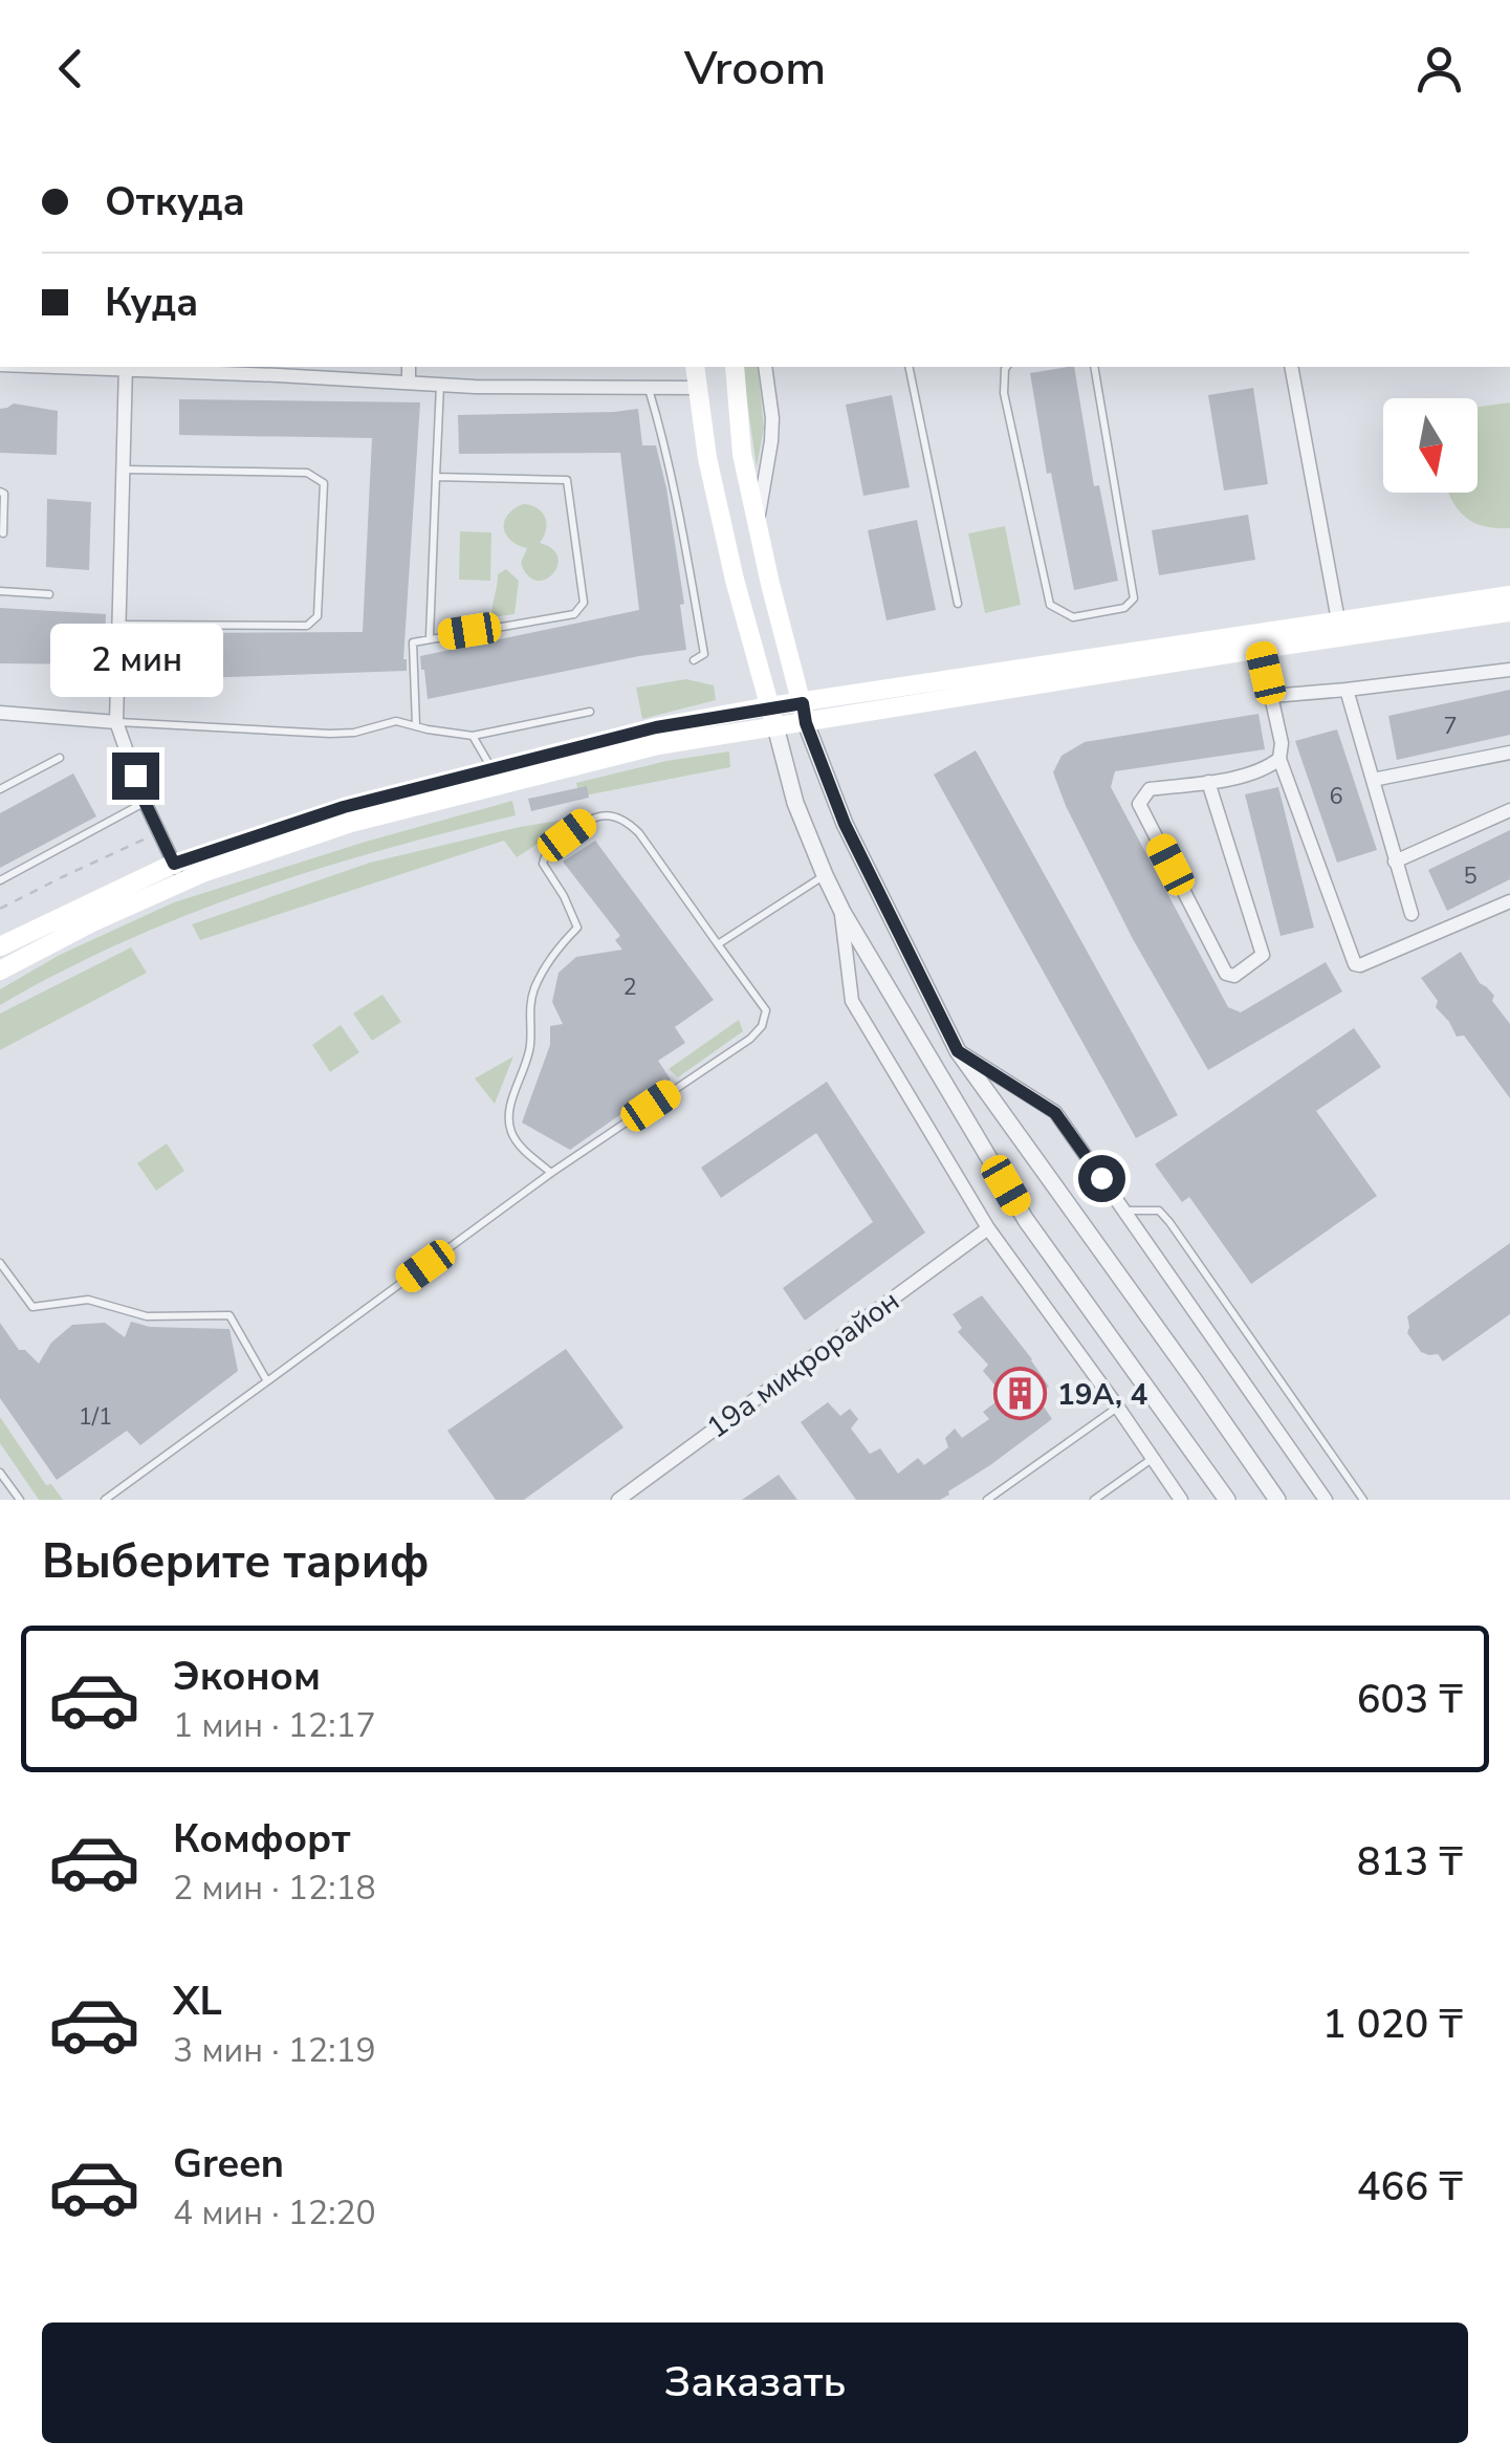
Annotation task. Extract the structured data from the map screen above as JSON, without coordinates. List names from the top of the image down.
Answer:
{
  "streets": {
    "street": ["19а микрорайон"]
  },
  "places": {
    "building": ["19А, 4"]
  },
  "house_numbers": [
    "7",
    "6",
    "5",
    "2",
    "1/1"
  ],
  "north": "bottom",
  "page": {
    "header": "Vroom",
    "banner": ["Откуда", "Куда"],
    "bubble": "2 мин",
    "heading": "Выберите тариф",
    "list": [
      {
        "name": "Эконом",
        "note": "1 мин · 12:17",
        "value": "603 ₸"
      },
      {
        "name": "Комфорт",
        "note": "2 мин · 12:18",
        "value": "813 ₸"
      },
      {
        "name": "XL",
        "note": "3 мин · 12:19",
        "value": "1 020 ₸"
      },
      {
        "name": "Green",
        "note": "4 мин · 12:20",
        "value": "466 ₸"
      }
    ],
    "buttons": "Заказать"
  }
}
